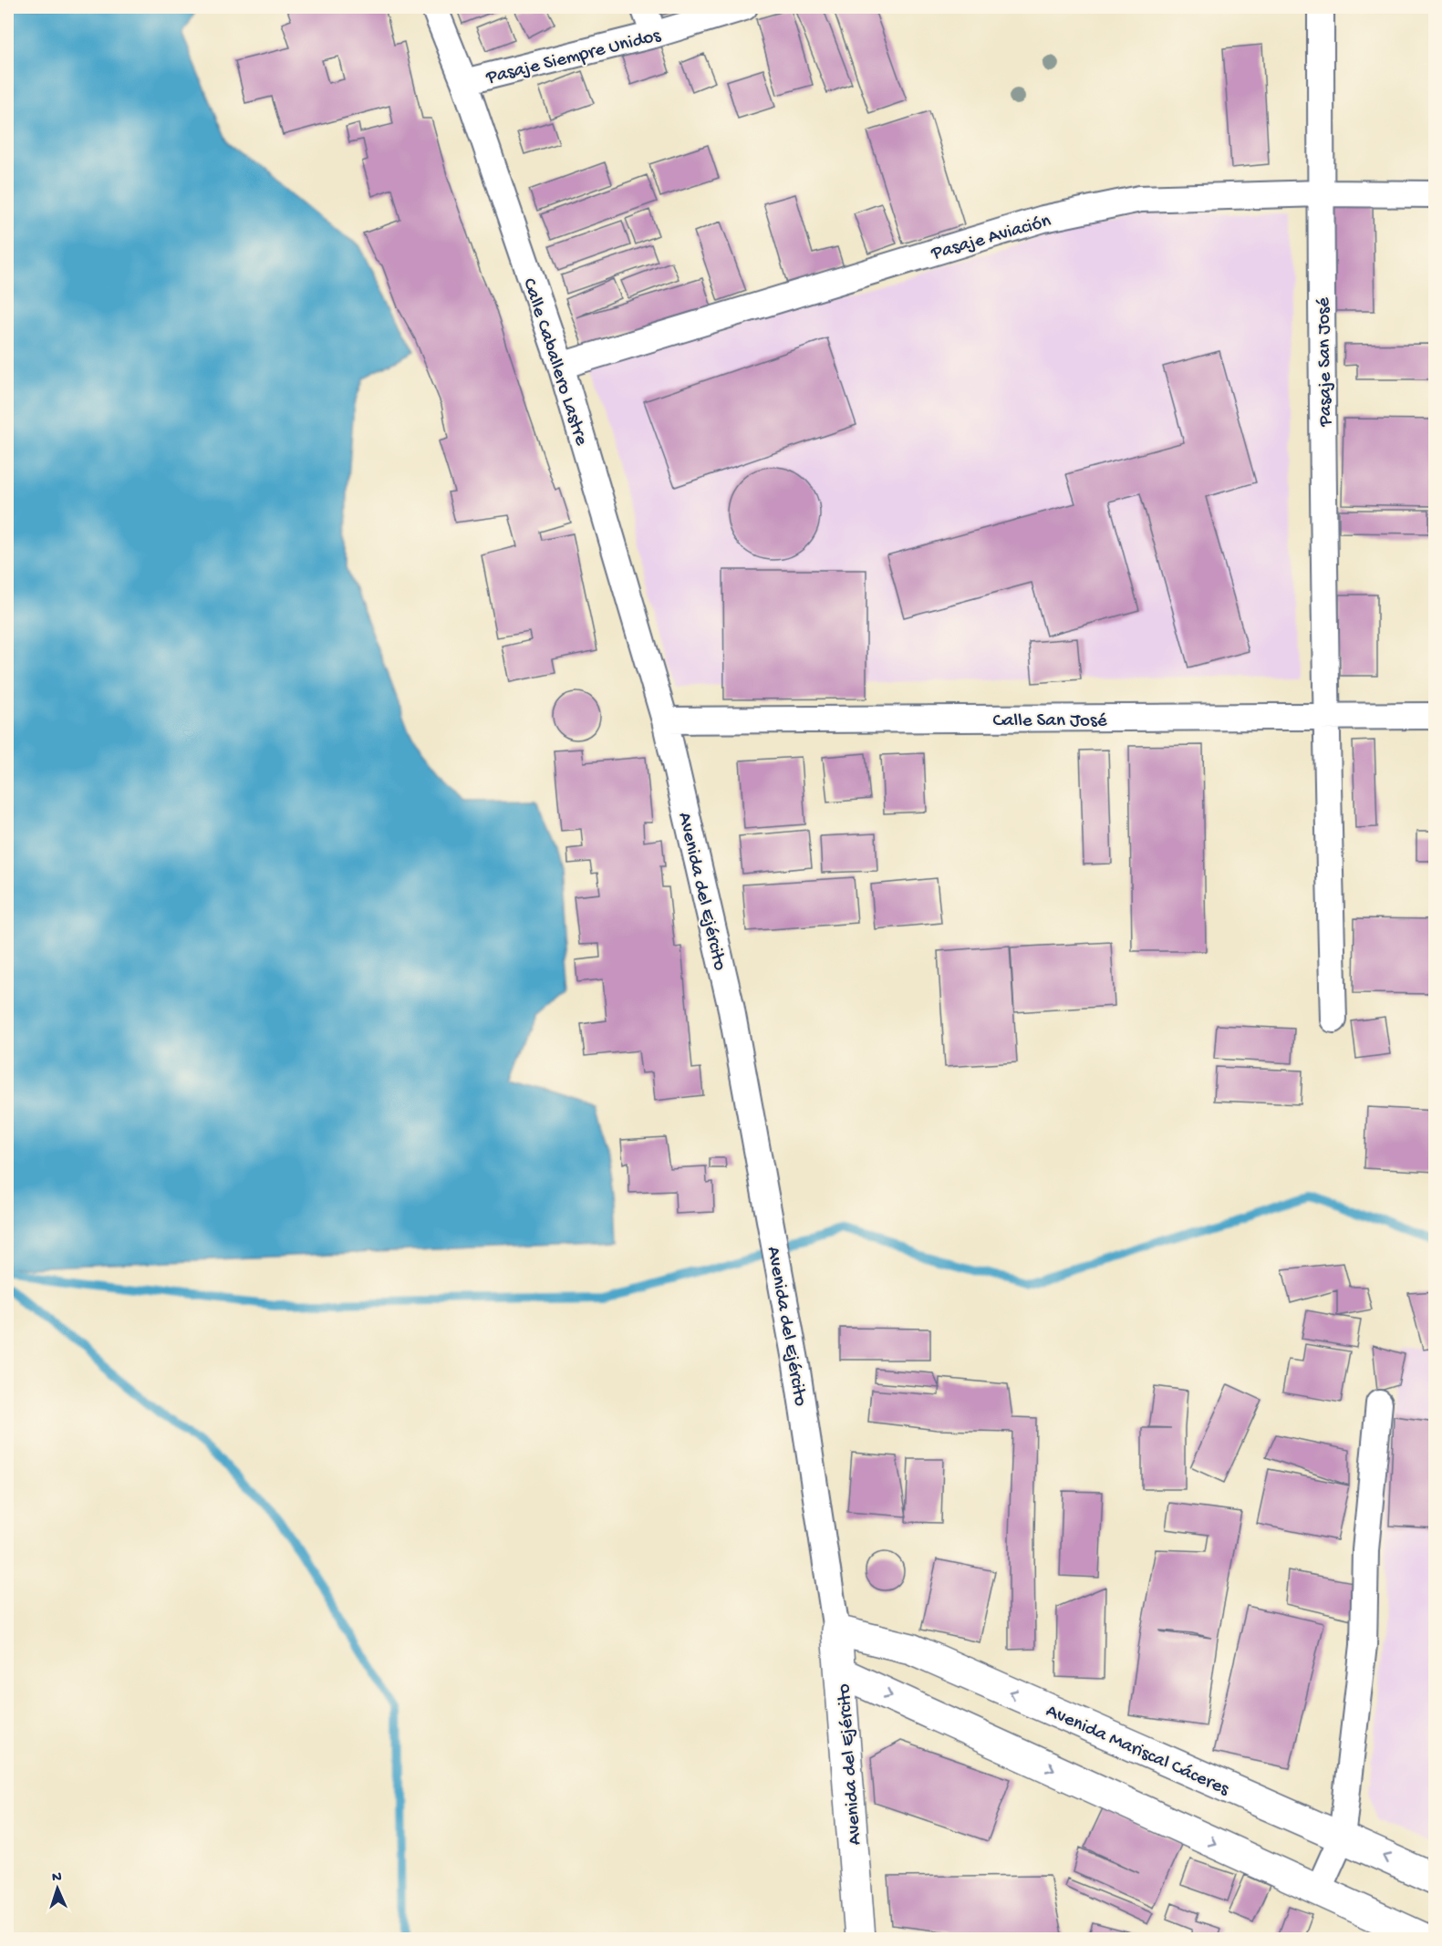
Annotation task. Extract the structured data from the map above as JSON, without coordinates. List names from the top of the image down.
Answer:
{
  "streets": {
    "main road": ["Avenida del Ejército", "Avenida Mariscal Cáceres"],
    "street": [
      "Pasaje Siempre Unidos",
      "Pasaje Aviación",
      "Calle Caballero Lastre",
      "Pasaje San José",
      "Calle San José"
    ]
  },
  "crossings": [
    ["Pasaje Siempre Unidos", "Calle Caballero Lastre"],
    ["Pasaje Aviación", "Calle Caballero Lastre"],
    ["Pasaje Aviación", "Pasaje San José"],
    ["Calle Caballero Lastre", "Calle San José"],
    ["Calle Caballero Lastre", "Avenida del Ejército"],
    ["Pasaje San José", "Calle San José"],
    ["Calle San José", "Avenida del Ejército"],
    ["Avenida del Ejército", "Avenida Mariscal Cáceres"]
  ],
  "north": "top"
}
